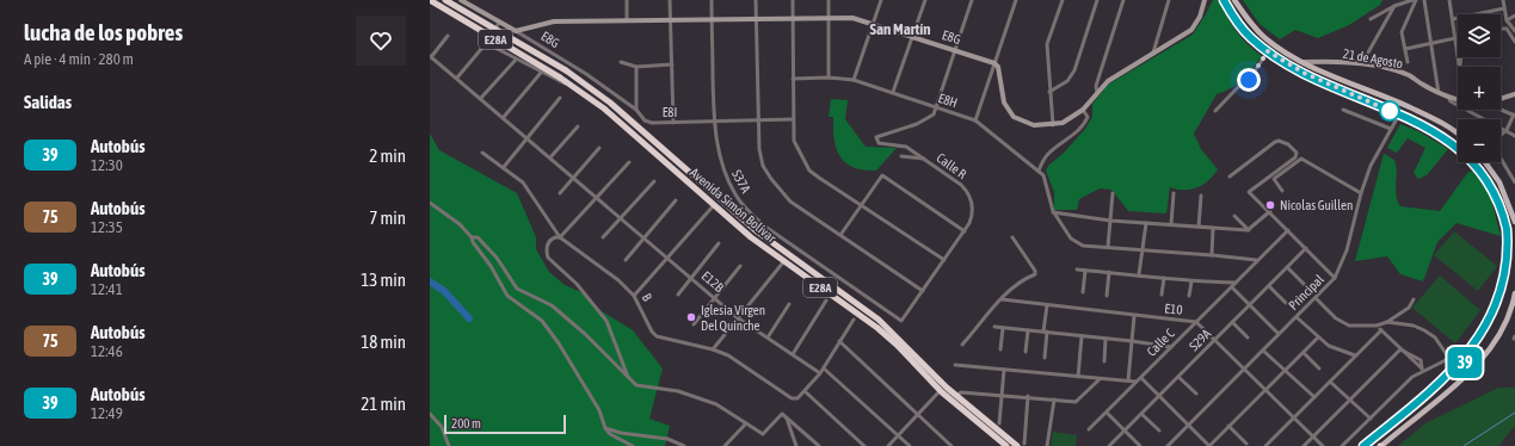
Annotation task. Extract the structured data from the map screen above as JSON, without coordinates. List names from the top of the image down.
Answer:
{
  "streets": {
    "highway": ["E28A", "Avenida Simón Bolívar"],
    "street": [
      "E8G",
      "21 de Agosto",
      "E8H",
      "E8I",
      "Calle R",
      "S37A",
      "E12B",
      "Principal",
      "B",
      "E10",
      "S29A",
      "Calle C"
    ]
  },
  "crossings": [
    ["E8G", "E8I"],
    ["E8G", "S37A"],
    ["E8H", "Calle R"],
    ["E8I", "S37A"],
    ["Calle R", "S37A"],
    ["Principal", "E10"],
    ["E10", "S29A"],
    ["E10", "Calle C"]
  ],
  "districts": ["San Martín"],
  "places": ["Nicolas Guillen", "Iglesia Virgen Del Quinche"],
  "lines": ["bus line 39"],
  "scale_bar": "200 m",
  "page": {
    "heading": [
      ["lucha de los pobres", "A pie · 4 min · 280 m"],
      "Salidas"
    ],
    "on_map": "39",
    "map_buttons": ["+", "−"],
    "list": [
      {
        "mark": "39",
        "name": "Autobús",
        "note": "12:30",
        "value": "2 min"
      },
      {
        "mark": "75",
        "name": "Autobús",
        "note": "12:35",
        "value": "7 min"
      },
      {
        "mark": "39",
        "name": "Autobús",
        "note": "12:41",
        "value": "13 min"
      },
      {
        "mark": "75",
        "name": "Autobús",
        "note": "12:46",
        "value": "18 min"
      },
      {
        "mark": "39",
        "name": "Autobús",
        "note": "12:49",
        "value": "21 min"
      }
    ],
    "scale": "200 m"
  }
}
